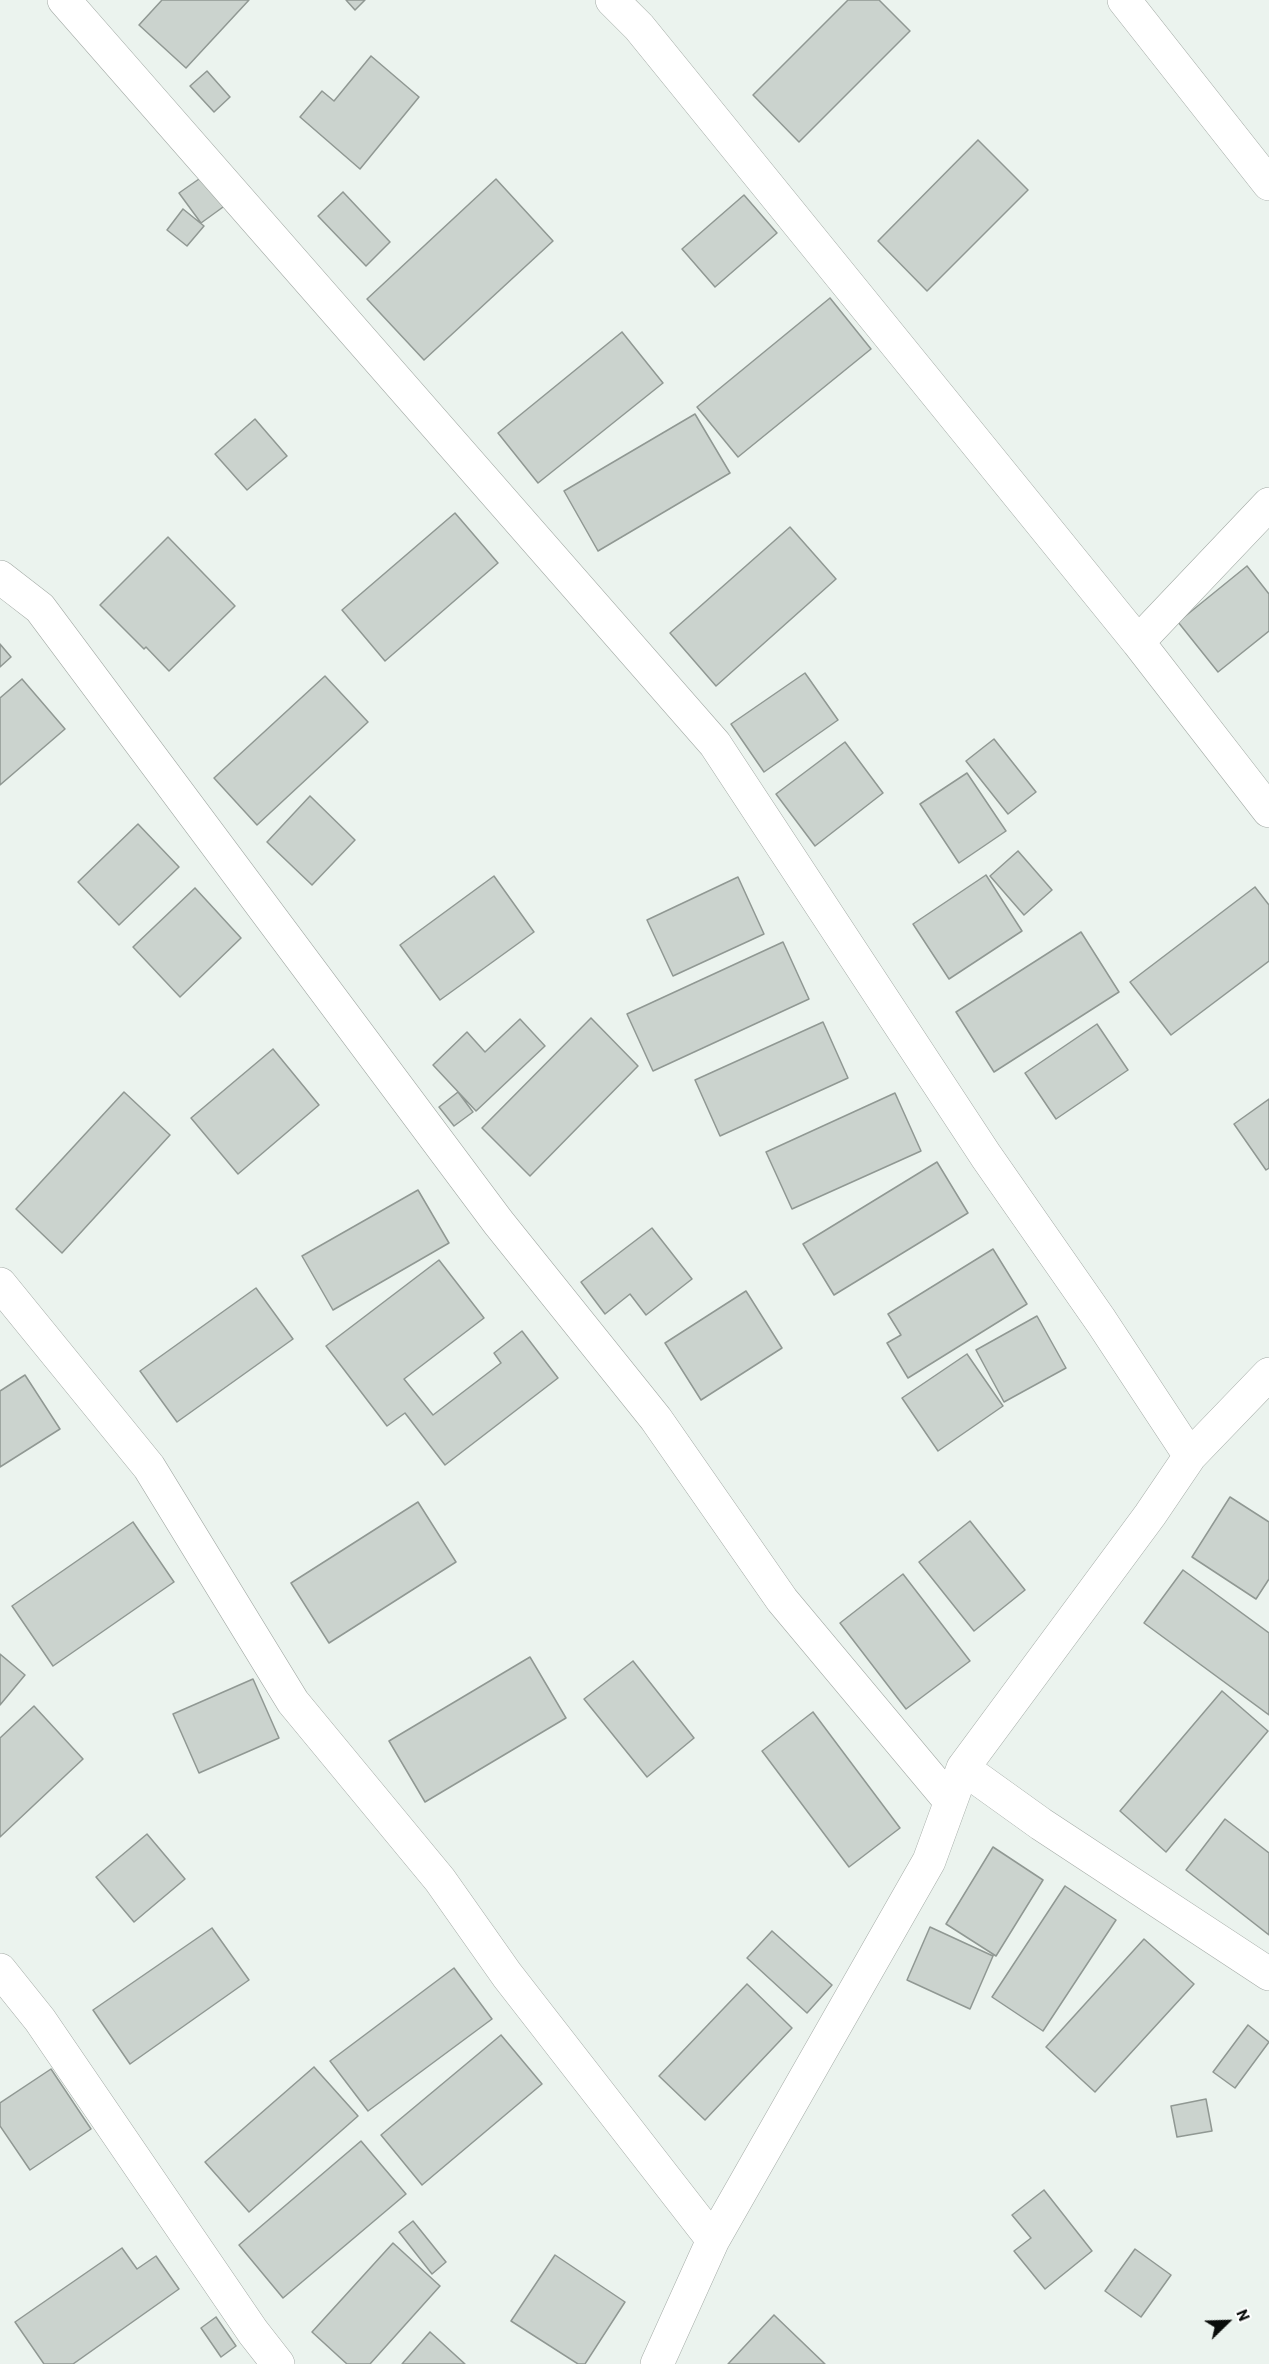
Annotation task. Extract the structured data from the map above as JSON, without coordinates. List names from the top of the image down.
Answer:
{
  "north": "top right"
}
